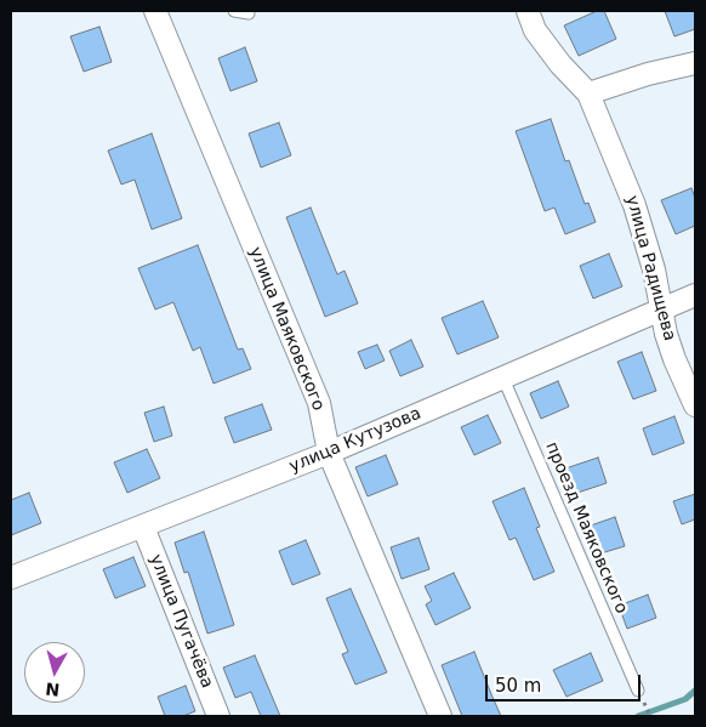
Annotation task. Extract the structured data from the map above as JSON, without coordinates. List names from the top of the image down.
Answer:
{
  "streets": {
    "street": [
      "улица Радищева",
      "улица Маяковского",
      "улица Кутузова",
      "улица Пугачёва"
    ],
    "lane": ["проезд Маяковского"]
  },
  "crossings": [
    ["улица Радищева", "улица Кутузова"],
    ["улица Маяковского", "улица Кутузова"],
    ["улица Кутузова", "проезд Маяковского"],
    ["улица Кутузова", "улица Пугачёва"]
  ],
  "scale_bar": "50 m",
  "north": "bottom"
}
